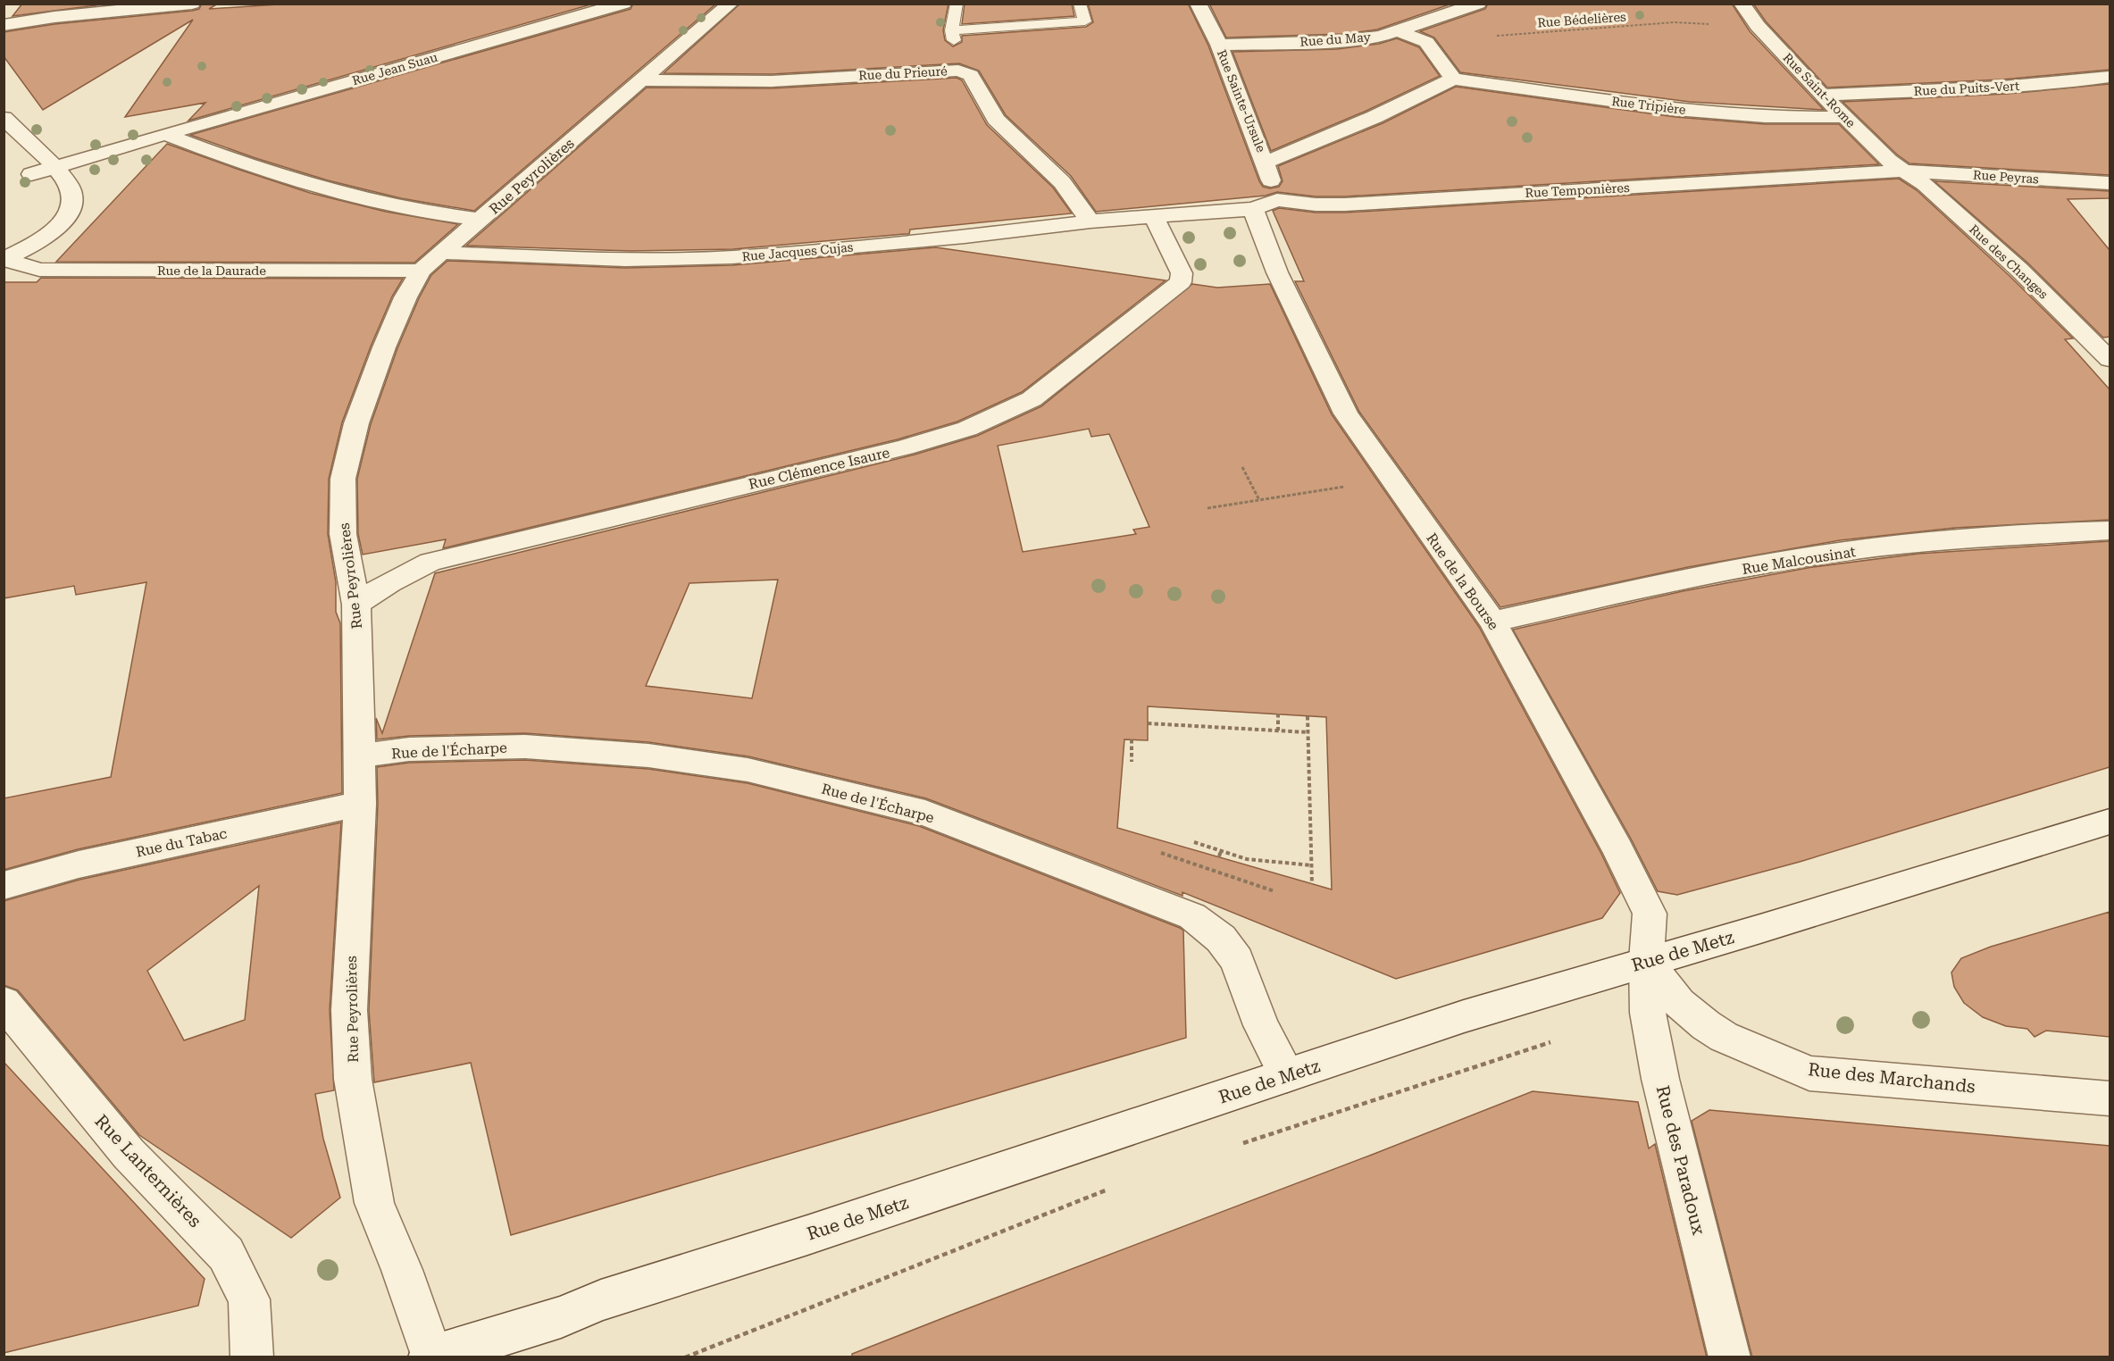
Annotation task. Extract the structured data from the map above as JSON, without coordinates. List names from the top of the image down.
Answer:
{
  "streets": {
    "street": [
      "Rue du May",
      "Rue Jean Suau",
      "Rue du Prieuré",
      "Rue du Puits-Vert",
      "Rue Saint-Rome",
      "Rue Sainte-Ursule",
      "Rue Tripière",
      "Rue Peyrolières",
      "Rue Peyras",
      "Rue Temponières",
      "Rue Jacques Cujas",
      "Rue des Changes",
      "Rue de la Daurade",
      "Rue Clémence Isaure",
      "Rue Malcousinat",
      "Rue de la Bourse",
      "Rue de l'Écharpe",
      "Rue du Tabac",
      "Rue de Metz",
      "Rue des Marchands",
      "Rue des Paradoux",
      "Rue Lanternières"
    ],
    "path": ["Rue Bédelières"]
  },
  "crossings": [
    ["Rue du May", "Rue Sainte-Ursule"],
    ["Rue du Prieuré", "Rue Peyrolières"],
    ["Rue du Prieuré", "Rue Jacques Cujas"],
    ["Rue du Puits-Vert", "Rue Saint-Rome"],
    ["Rue Saint-Rome", "Rue Tripière"],
    ["Rue Saint-Rome", "Rue Peyras"],
    ["Rue Saint-Rome", "Rue Temponières"],
    ["Rue Saint-Rome", "Rue des Changes"],
    ["Rue Sainte-Ursule", "Rue Temponières"],
    ["Rue Sainte-Ursule", "Rue de la Bourse"],
    ["Rue Peyrolières", "Rue Jacques Cujas"],
    ["Rue Peyrolières", "Rue de la Daurade"],
    ["Rue Peyrolières", "Rue Clémence Isaure"],
    ["Rue Peyrolières", "Rue de l'Écharpe"],
    ["Rue Peyrolières", "Rue du Tabac"],
    ["Rue Peyrolières", "Rue de Metz"],
    ["Rue Peyras", "Rue Temponières"],
    ["Rue Peyras", "Rue des Changes"],
    ["Rue Temponières", "Rue Jacques Cujas"],
    ["Rue Temponières", "Rue des Changes"],
    ["Rue Temponières", "Rue Clémence Isaure"],
    ["Rue Temponières", "Rue de la Bourse"],
    ["Rue Jacques Cujas", "Rue de la Daurade"],
    ["Rue Jacques Cujas", "Rue Clémence Isaure"],
    ["Rue Malcousinat", "Rue de la Bourse"],
    ["Rue de la Bourse", "Rue de Metz"],
    ["Rue de la Bourse", "Rue des Marchands"],
    ["Rue de la Bourse", "Rue des Paradoux"],
    ["Rue de l'Écharpe", "Rue de Metz"],
    ["Rue de Metz", "Rue des Marchands"],
    ["Rue de Metz", "Rue des Paradoux"],
    ["Rue des Marchands", "Rue des Paradoux"]
  ]
}
